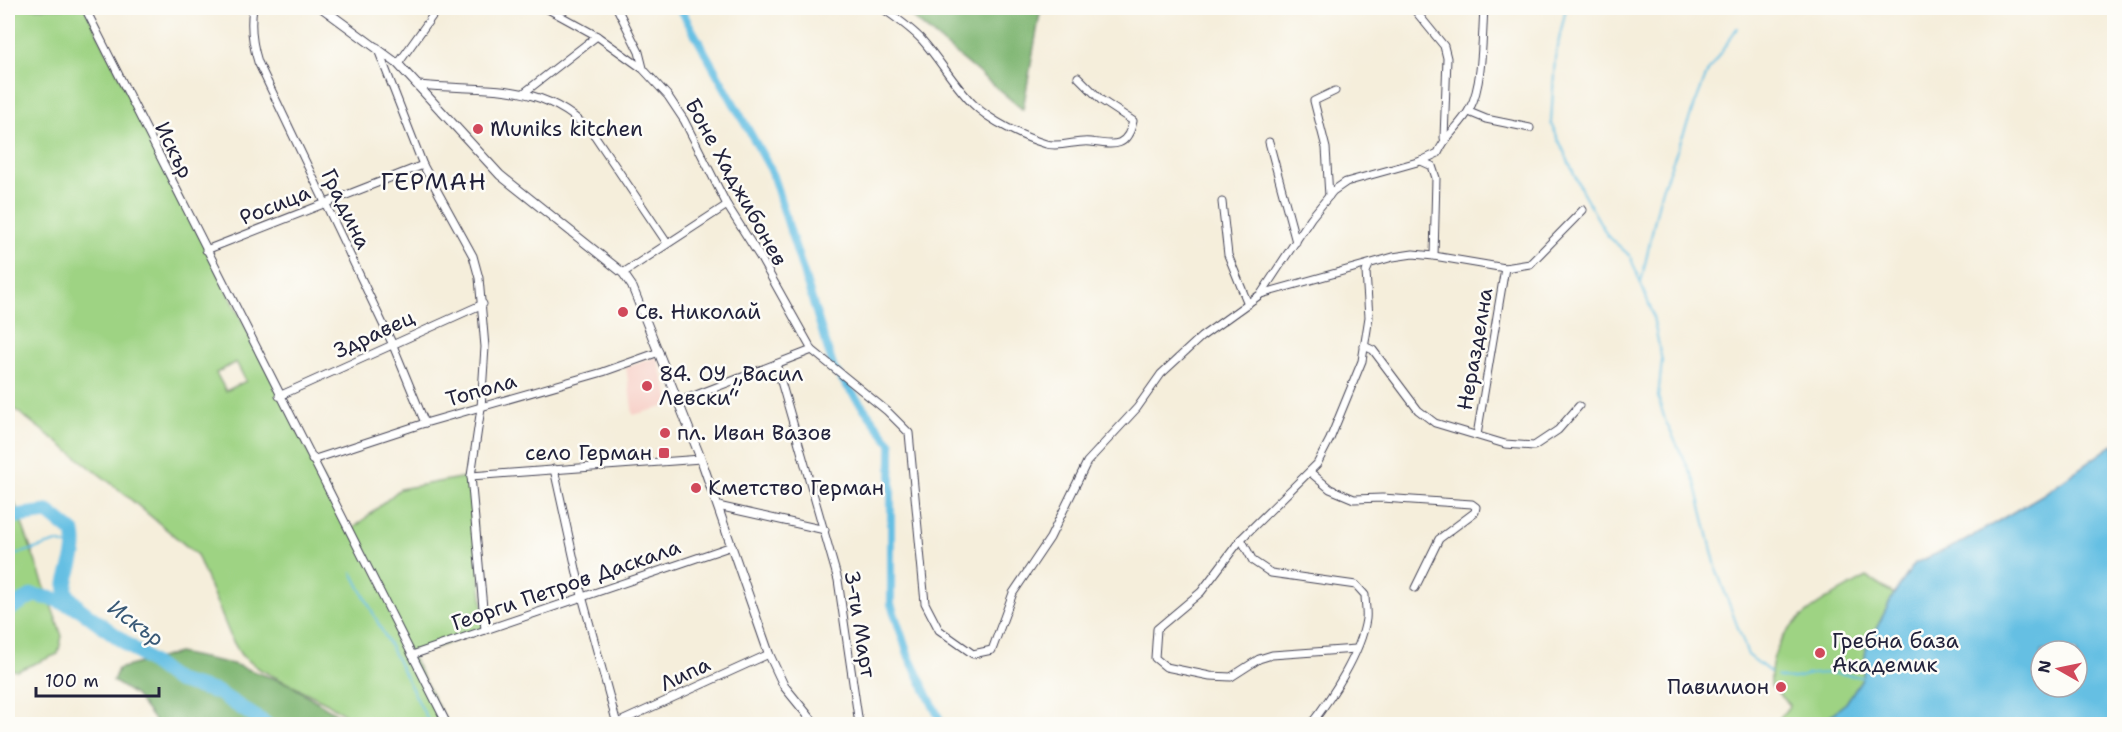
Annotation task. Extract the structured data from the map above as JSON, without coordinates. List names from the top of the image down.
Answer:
{
  "streets": {
    "street": [
      "Искър",
      "Боне Хаджибонев",
      "Росица",
      "Градина",
      "Здравец",
      "Неразделна",
      "Топола",
      "Георги Петров Даскала",
      "3-ти Март",
      "Липа"
    ]
  },
  "crossings": [
    ["Искър", "Росица"],
    ["Искър", "Здравец"],
    ["Искър", "Топола"],
    ["Искър", "Георги Петров Даскала"],
    ["Росица", "Градина"],
    ["Градина", "Здравец"],
    ["Градина", "Топола"]
  ],
  "districts": ["ГЕРМАН"],
  "water": ["Искър"],
  "places": {
    "other": [
      "Muniks kitchen",
      "Св. Николай",
      "84. ОУ „Васил Левски“",
      "пл. Иван Вазов",
      "Кметство Герман",
      "Гребна база Академик",
      "Павилион"
    ],
    "transit": ["село Герман"]
  },
  "scale_bar": "100 m",
  "north": "left"
}
